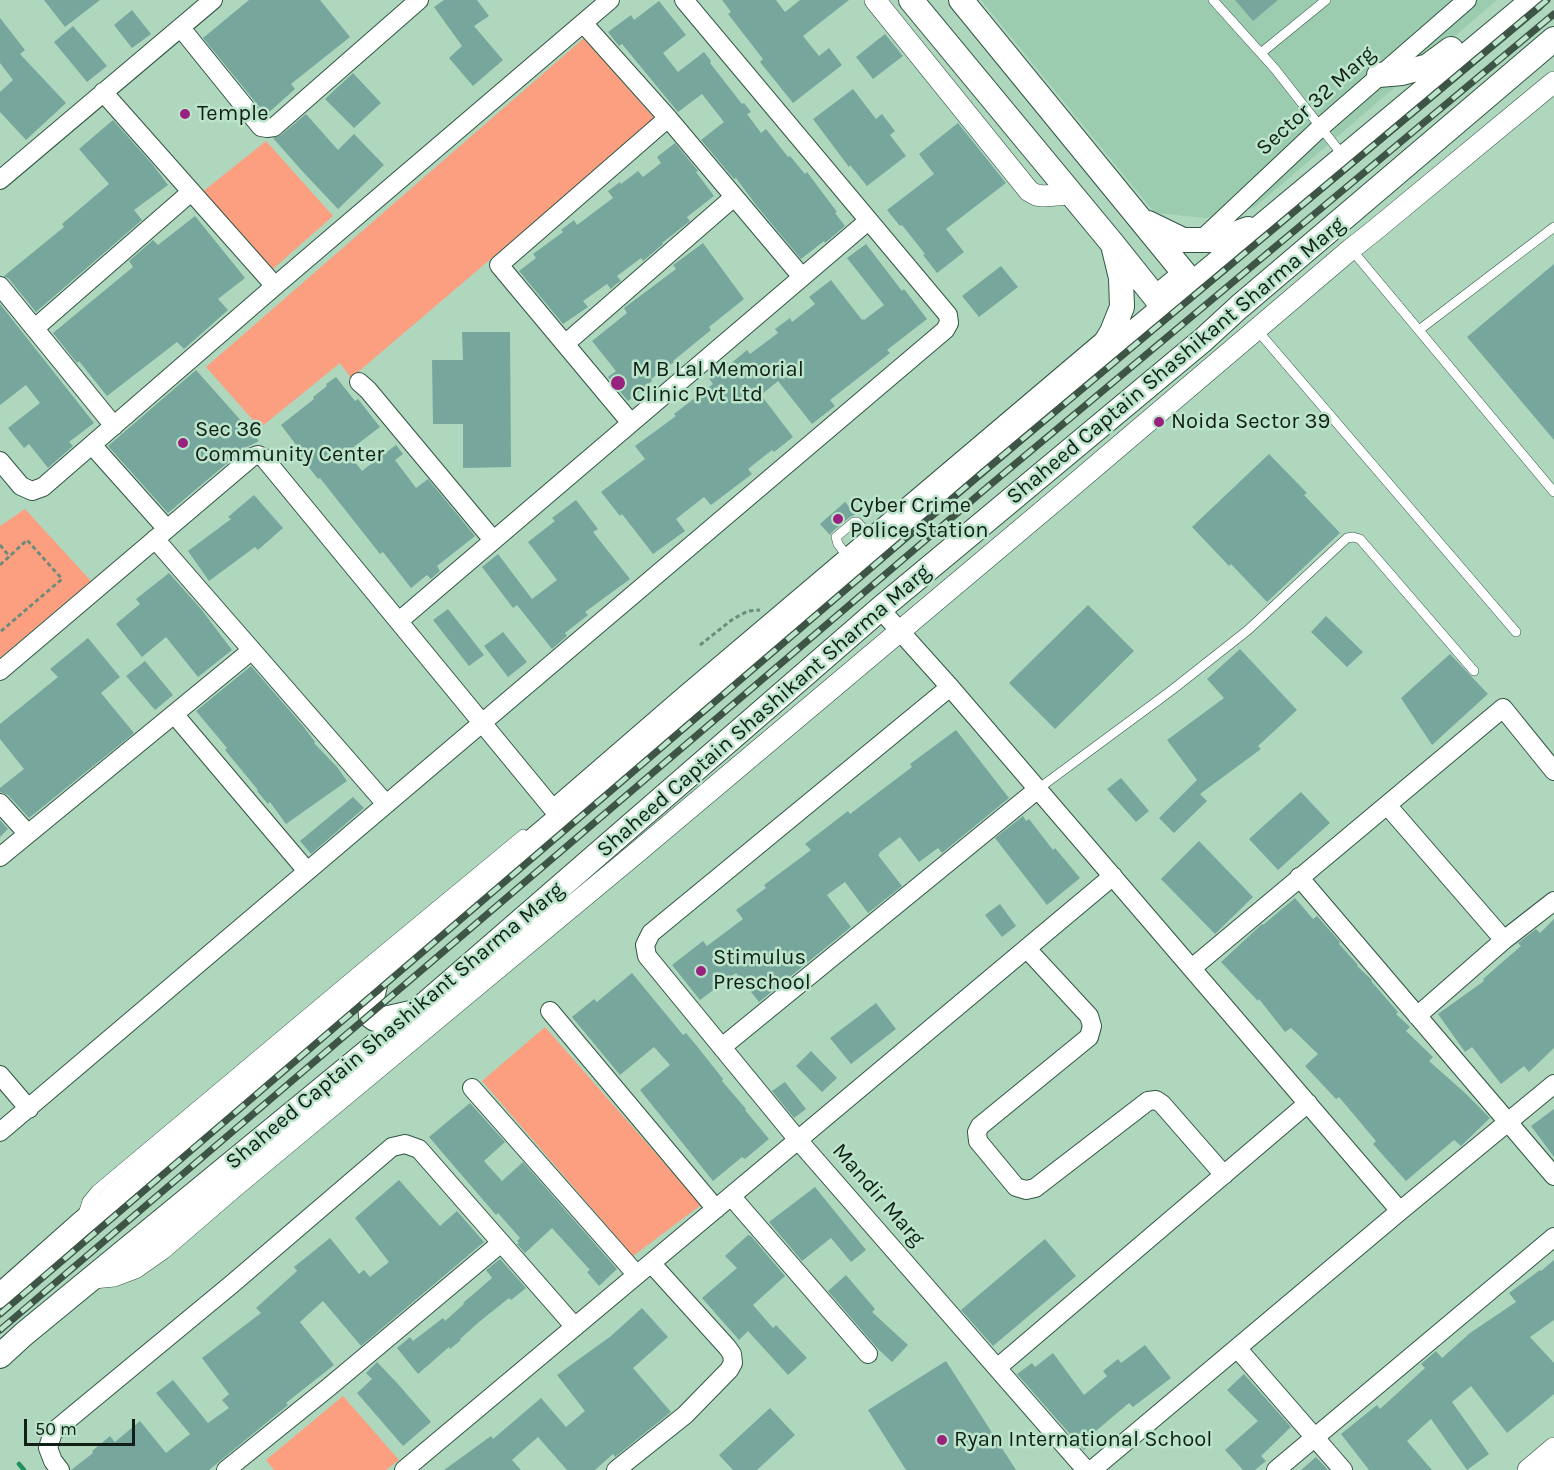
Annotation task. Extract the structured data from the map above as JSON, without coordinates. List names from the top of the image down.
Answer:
{
  "streets": {
    "main road": ["Shaheed Captain Shashikant Sharma Marg"],
    "street": ["Sector 32 Marg", "Mandir Marg"]
  },
  "places": [
    "Temple",
    "M B Lal Memorial Clinic Pvt Ltd",
    "Noida Sector 39",
    "Sec 36 Community Center",
    "Cyber Crime Police Station",
    "Stimulus Preschool",
    "Ryan International School"
  ],
  "scale_bar": "50 m"
}
